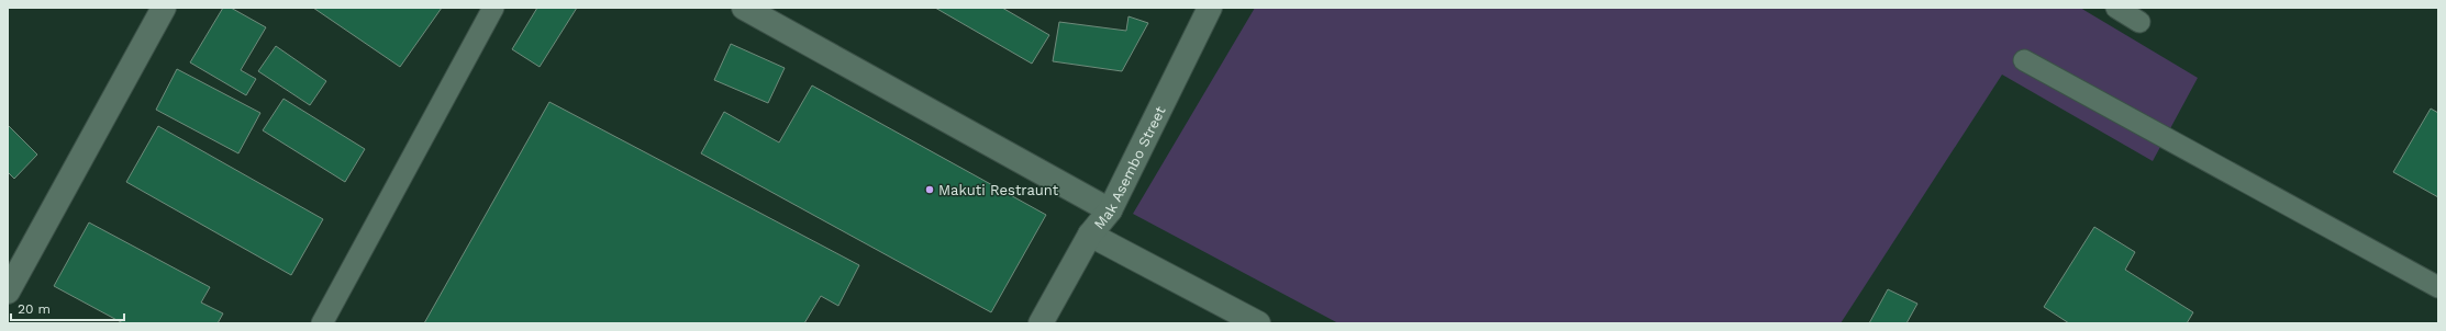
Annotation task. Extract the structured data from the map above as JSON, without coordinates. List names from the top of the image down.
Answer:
{
  "streets": {
    "street": ["Mak Asembo Street"]
  },
  "places": ["Makuti Restraunt"],
  "scale_bar": "20 m"
}
